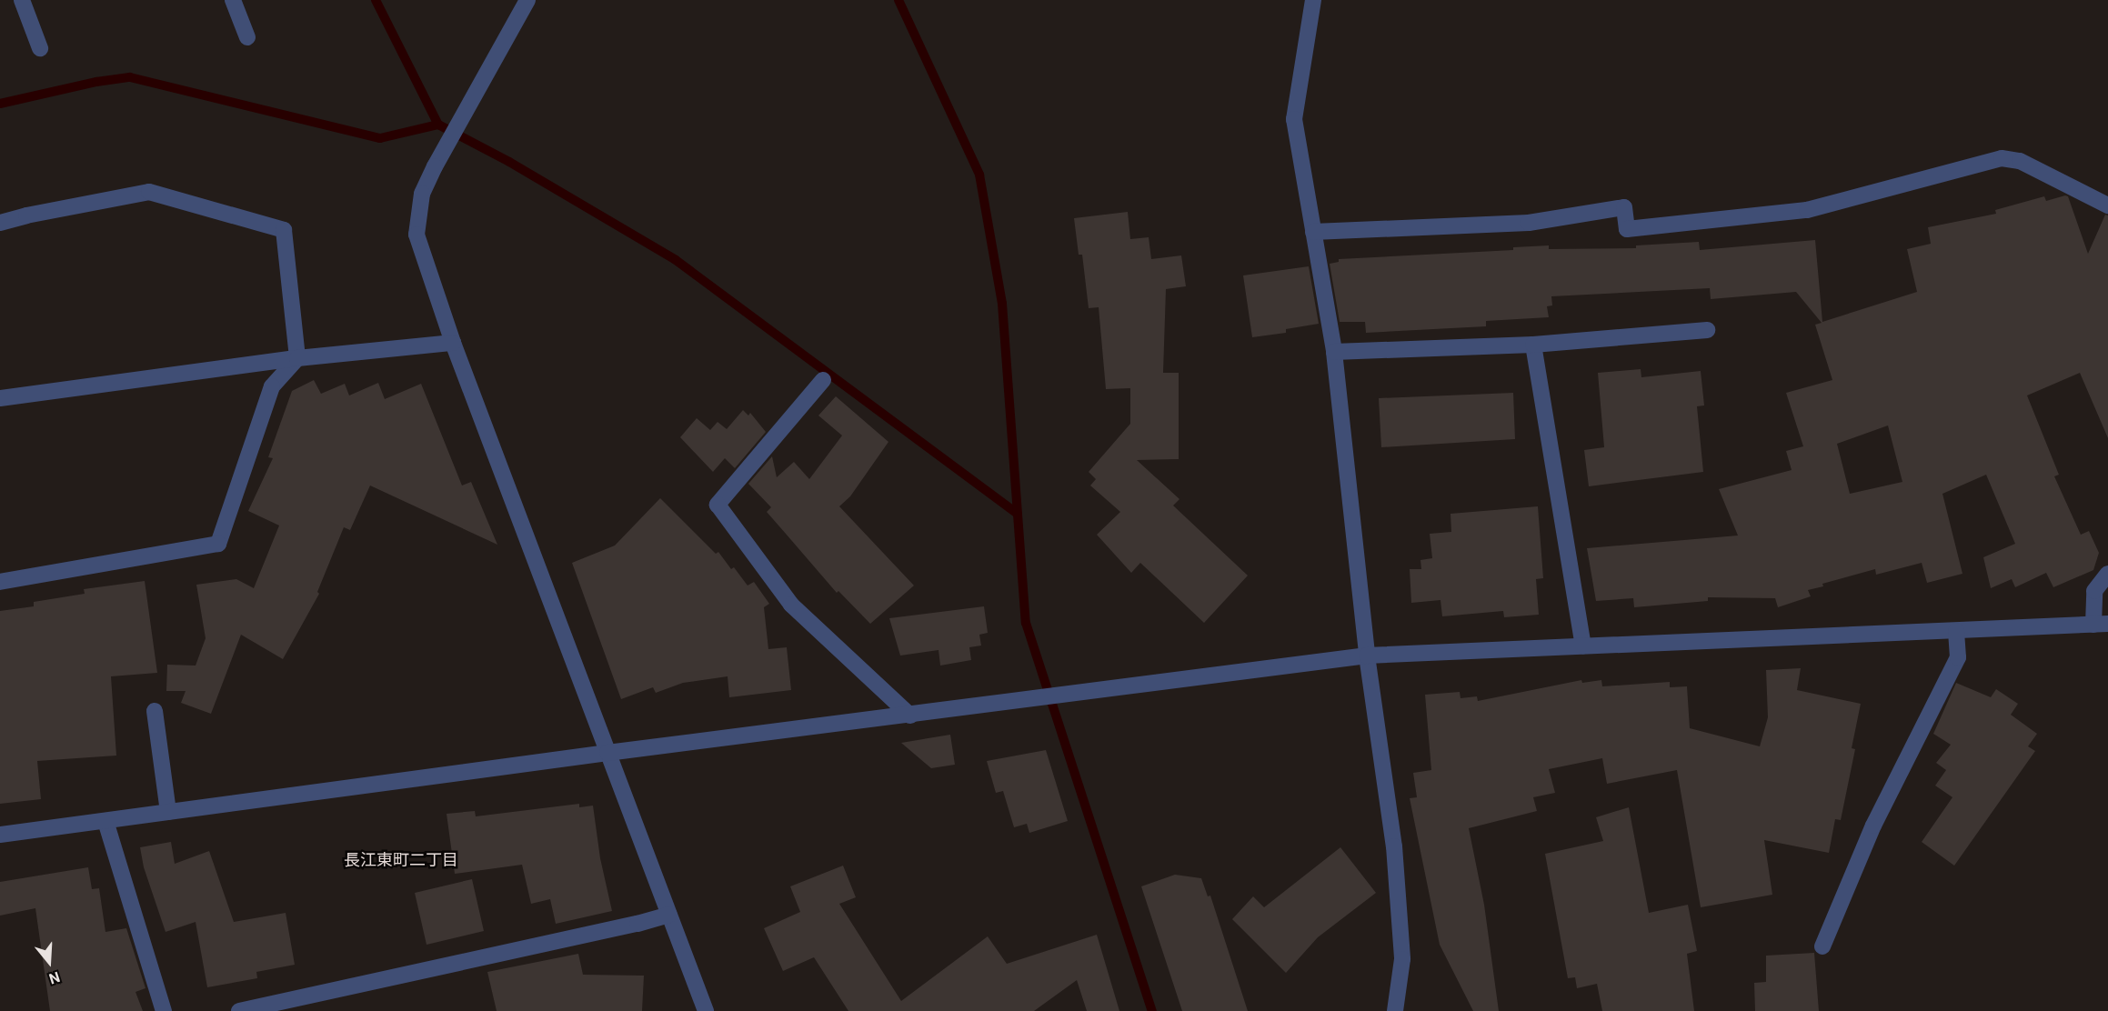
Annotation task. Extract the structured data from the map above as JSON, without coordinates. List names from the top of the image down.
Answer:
{
  "districts": ["長江東町二丁目"],
  "north": "bottom"
}
